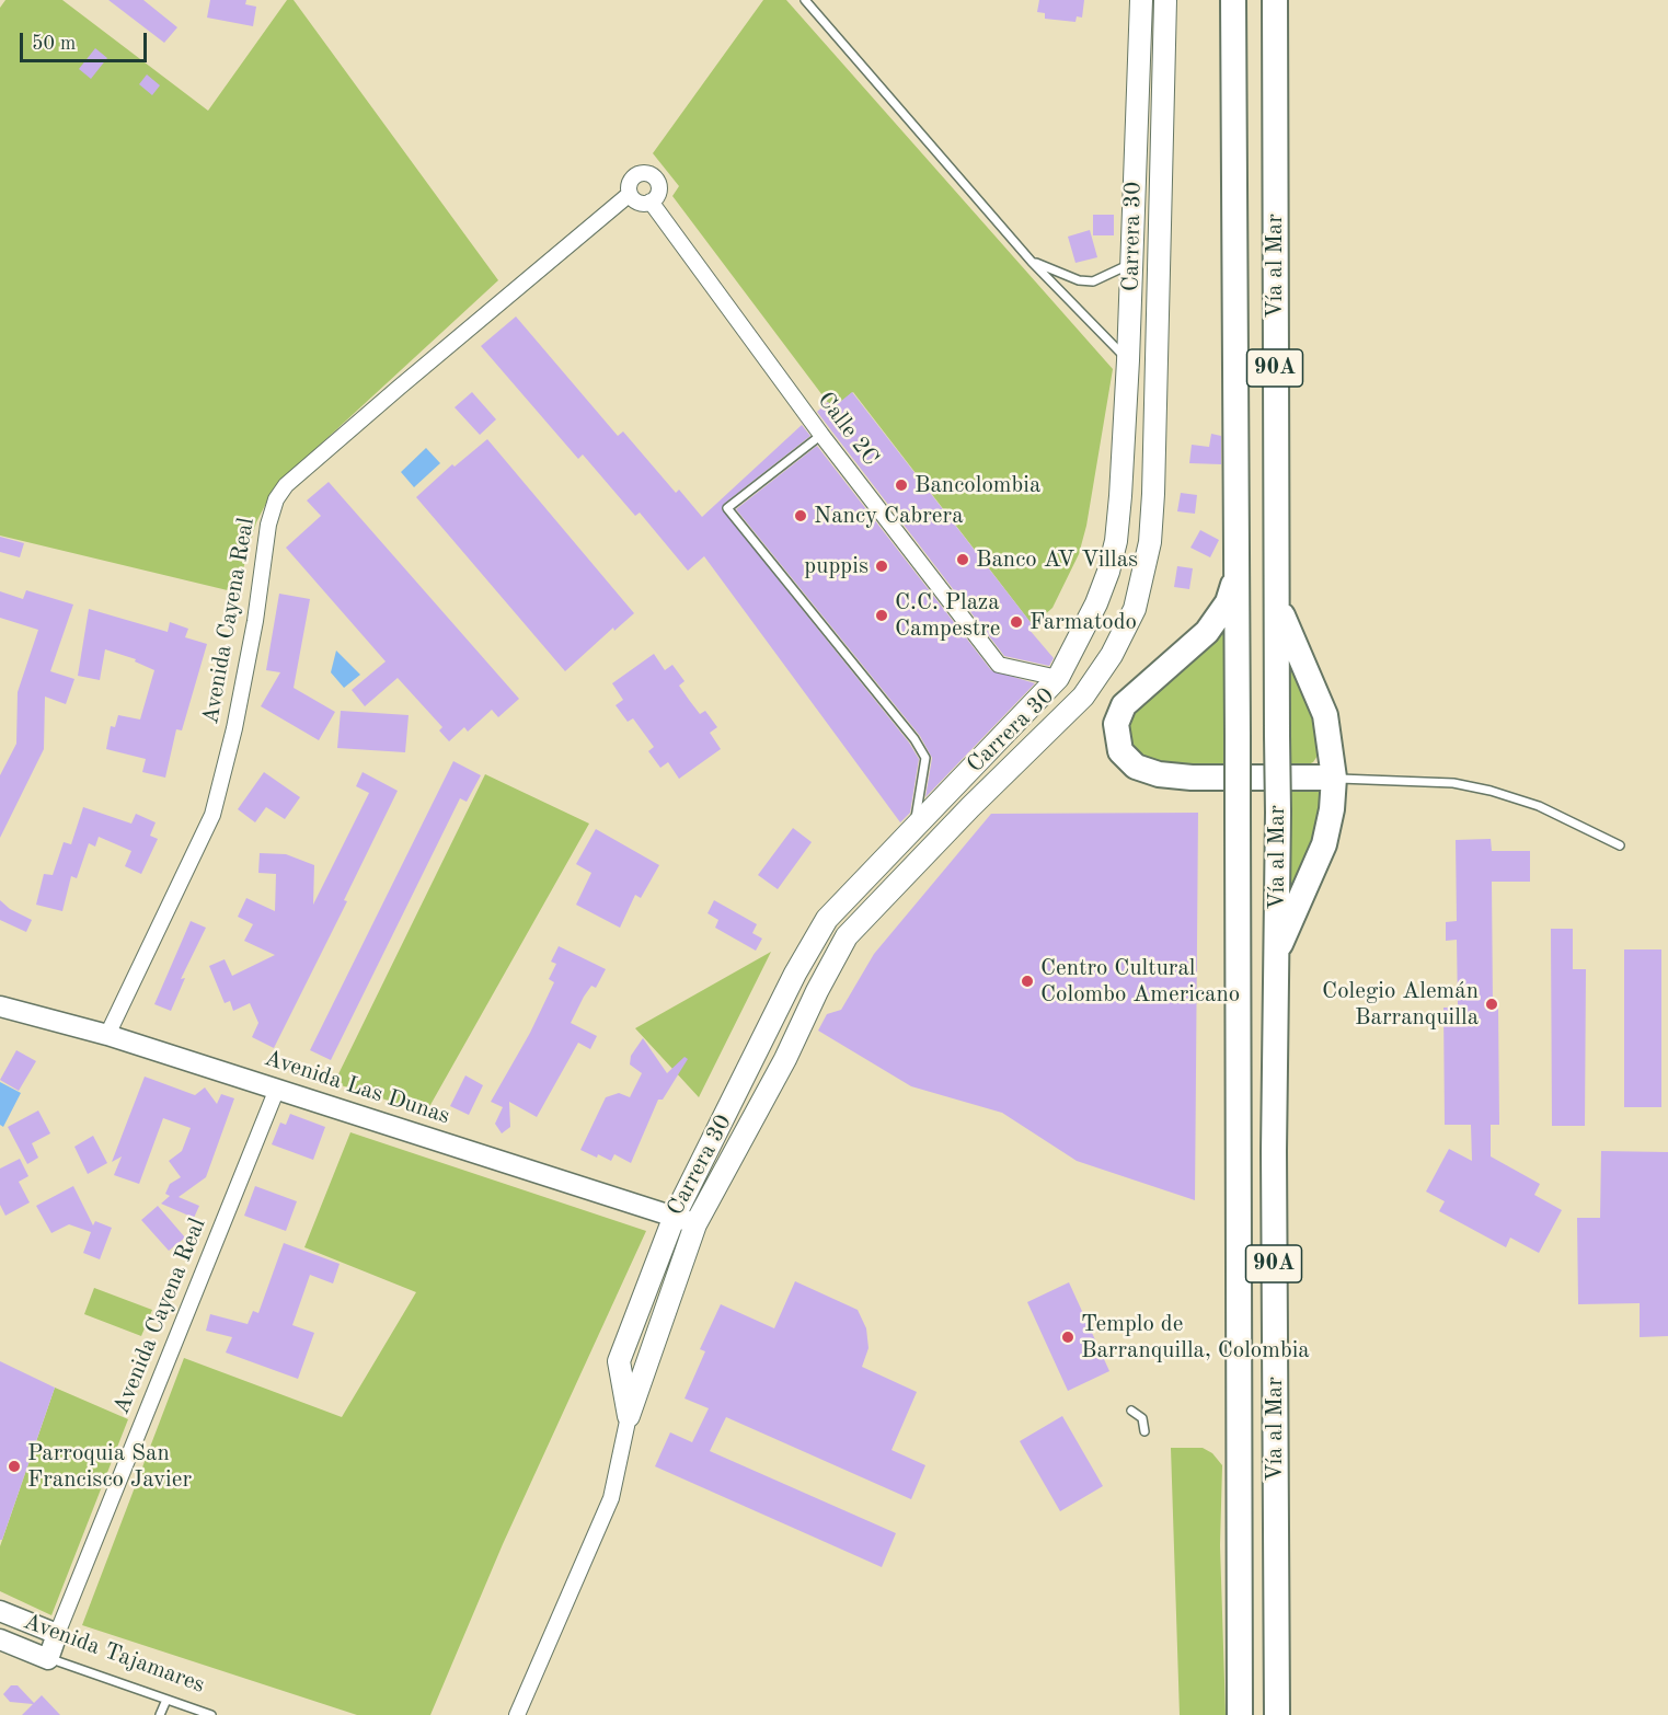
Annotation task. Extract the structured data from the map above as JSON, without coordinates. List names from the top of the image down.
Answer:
{
  "streets": {
    "highway": ["Vía al Mar", "90A"],
    "main road": ["Carrera 30"],
    "street": [
      "Calle 2C",
      "Avenida Cayena Real",
      "Avenida Las Dunas",
      "Avenida Tajamares"
    ]
  },
  "crossings": [
    ["Carrera 30", "Calle 2C"],
    ["Carrera 30", "Avenida Las Dunas"],
    ["Calle 2C", "Avenida Cayena Real"],
    ["Avenida Cayena Real", "Avenida Las Dunas"],
    ["Avenida Cayena Real", "Avenida Tajamares"]
  ],
  "places": [
    "Bancolombia",
    "Nancy Cabrera",
    "Banco AV Villas",
    "puppis",
    "C.C. Plaza Campestre",
    "Farmatodo",
    "Centro Cultural Colombo Americano",
    "Colegio Alemán Barranquilla",
    "Templo de Barranquilla, Colombia",
    "Parroquia San Francisco Javier"
  ],
  "scale_bar": "50 m"
}
